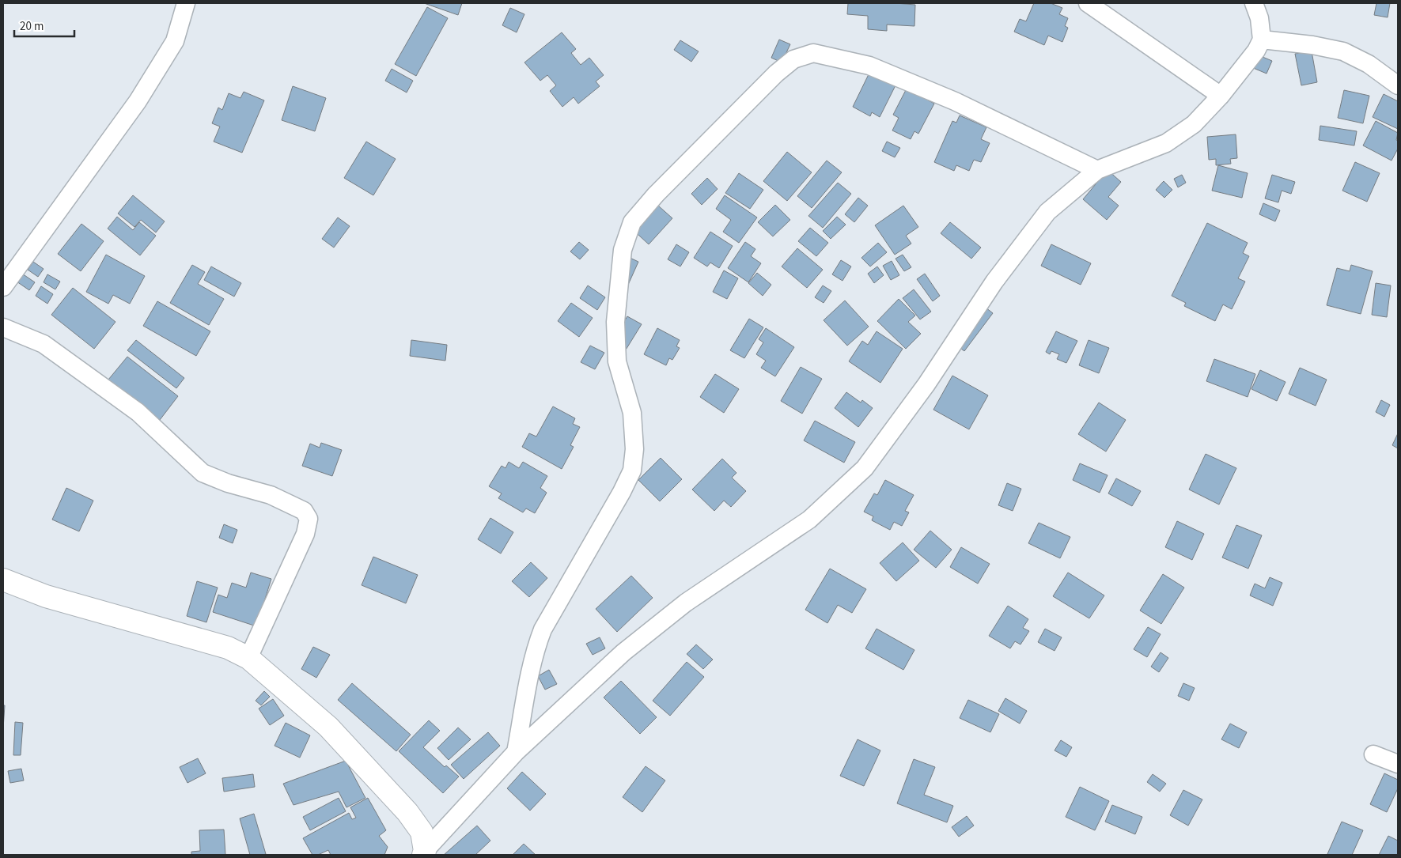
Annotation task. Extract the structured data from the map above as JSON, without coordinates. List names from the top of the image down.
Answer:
{
  "scale_bar": "20 m"
}
